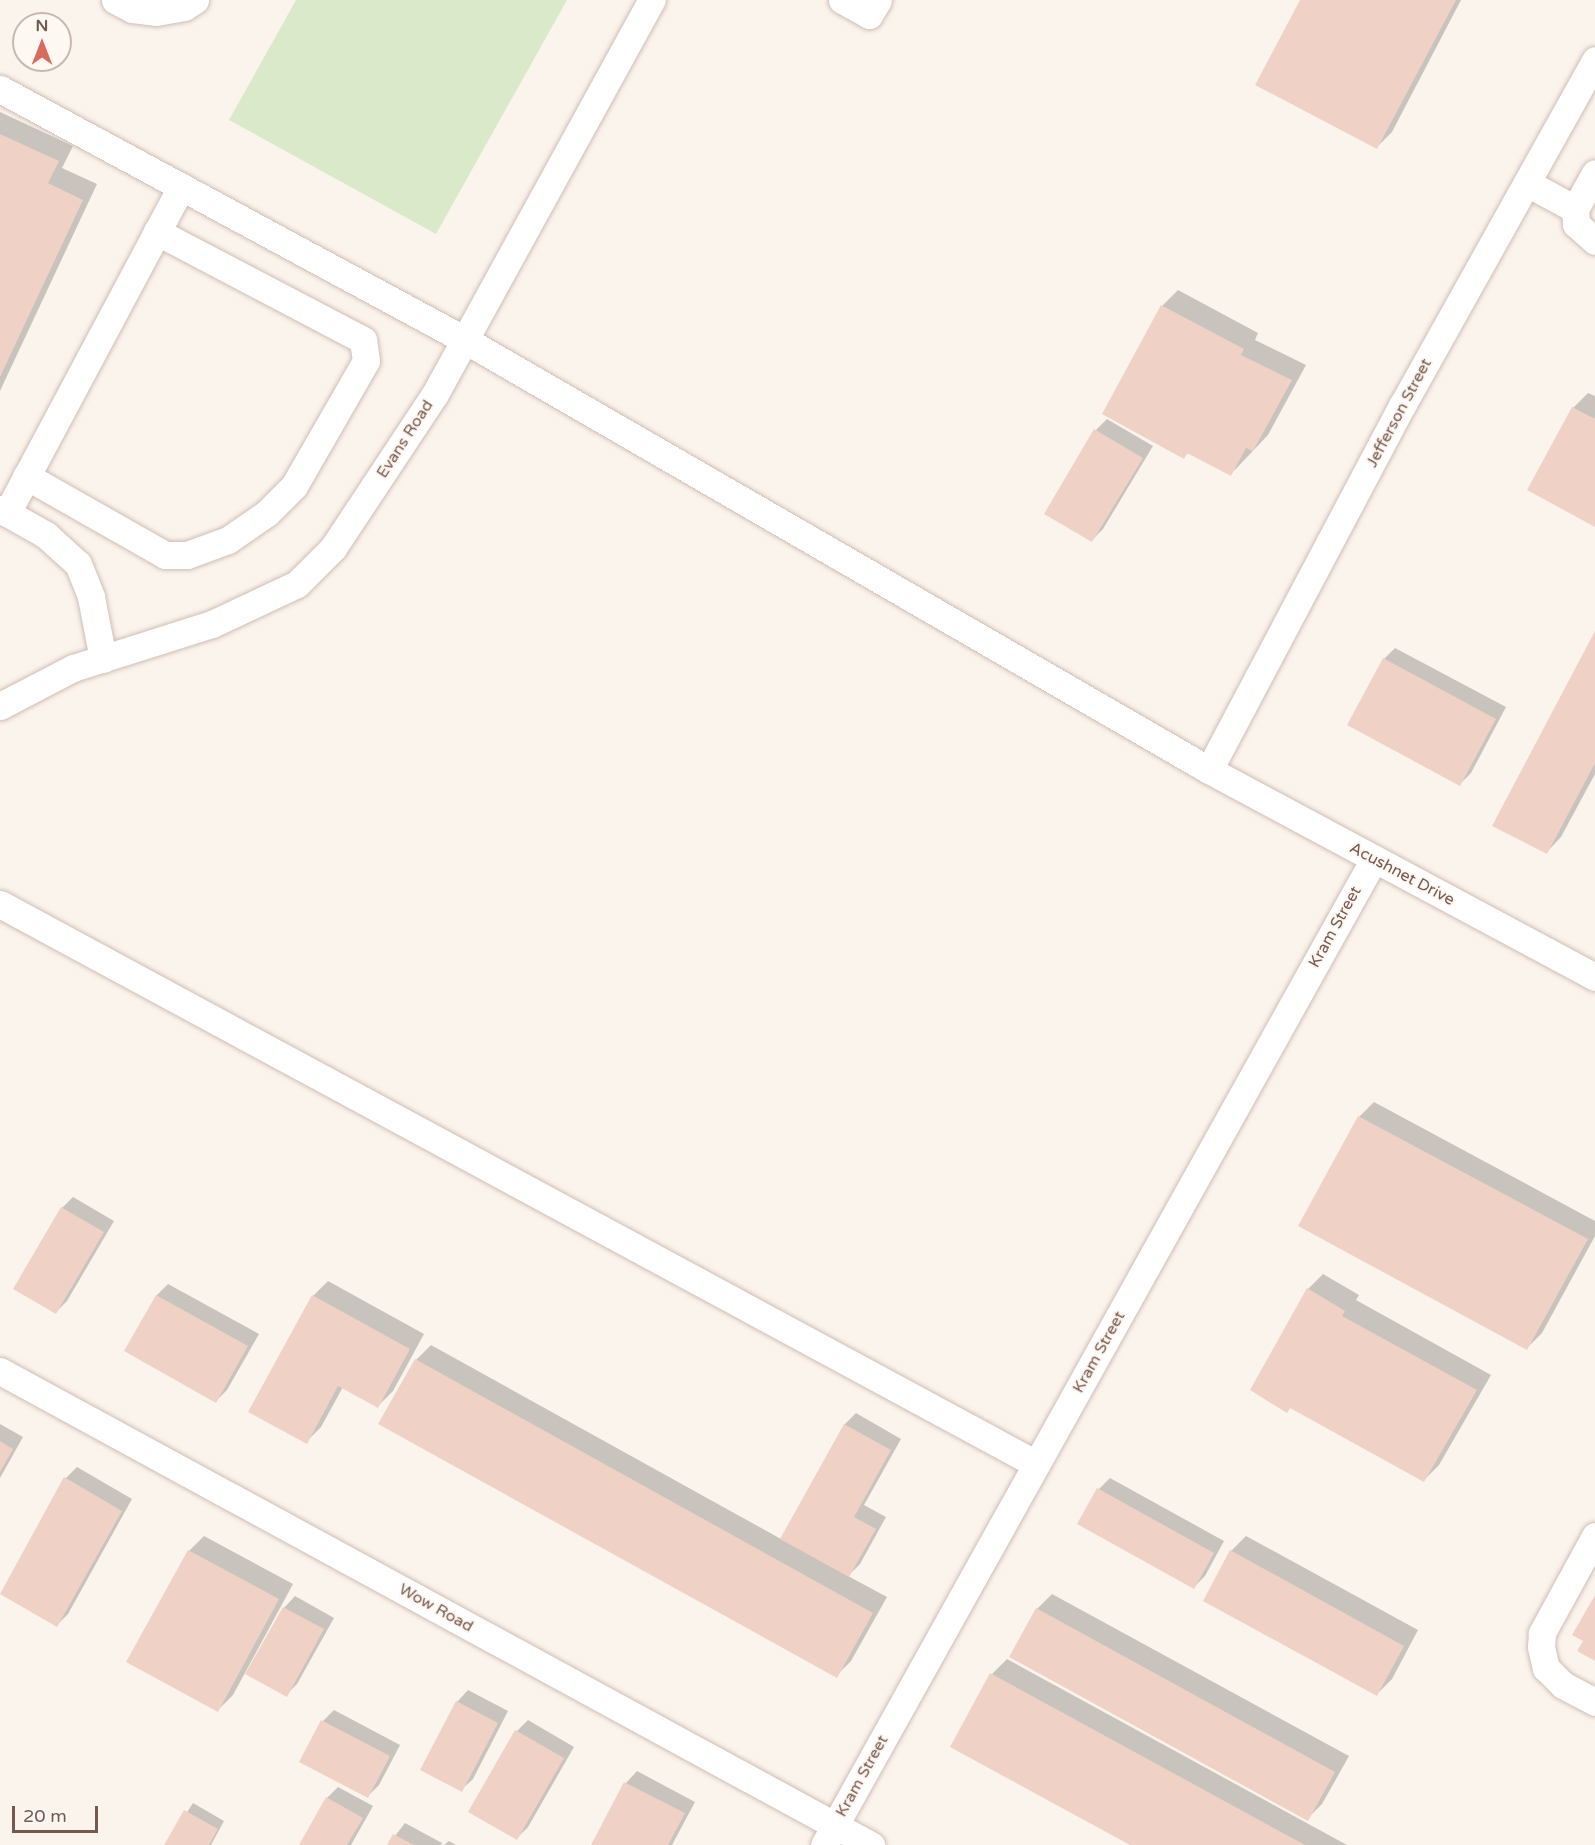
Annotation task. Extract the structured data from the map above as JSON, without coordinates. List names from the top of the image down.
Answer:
{
  "streets": {
    "street": [
      "Jefferson Street",
      "Evans Road",
      "Acushnet Drive",
      "Kram Street",
      "Wow Road"
    ]
  },
  "crossings": [
    ["Jefferson Street", "Acushnet Drive"],
    ["Evans Road", "Acushnet Drive"],
    ["Acushnet Drive", "Kram Street"],
    ["Kram Street", "Wow Road"]
  ],
  "scale_bar": "20 m",
  "north": "top"
}
